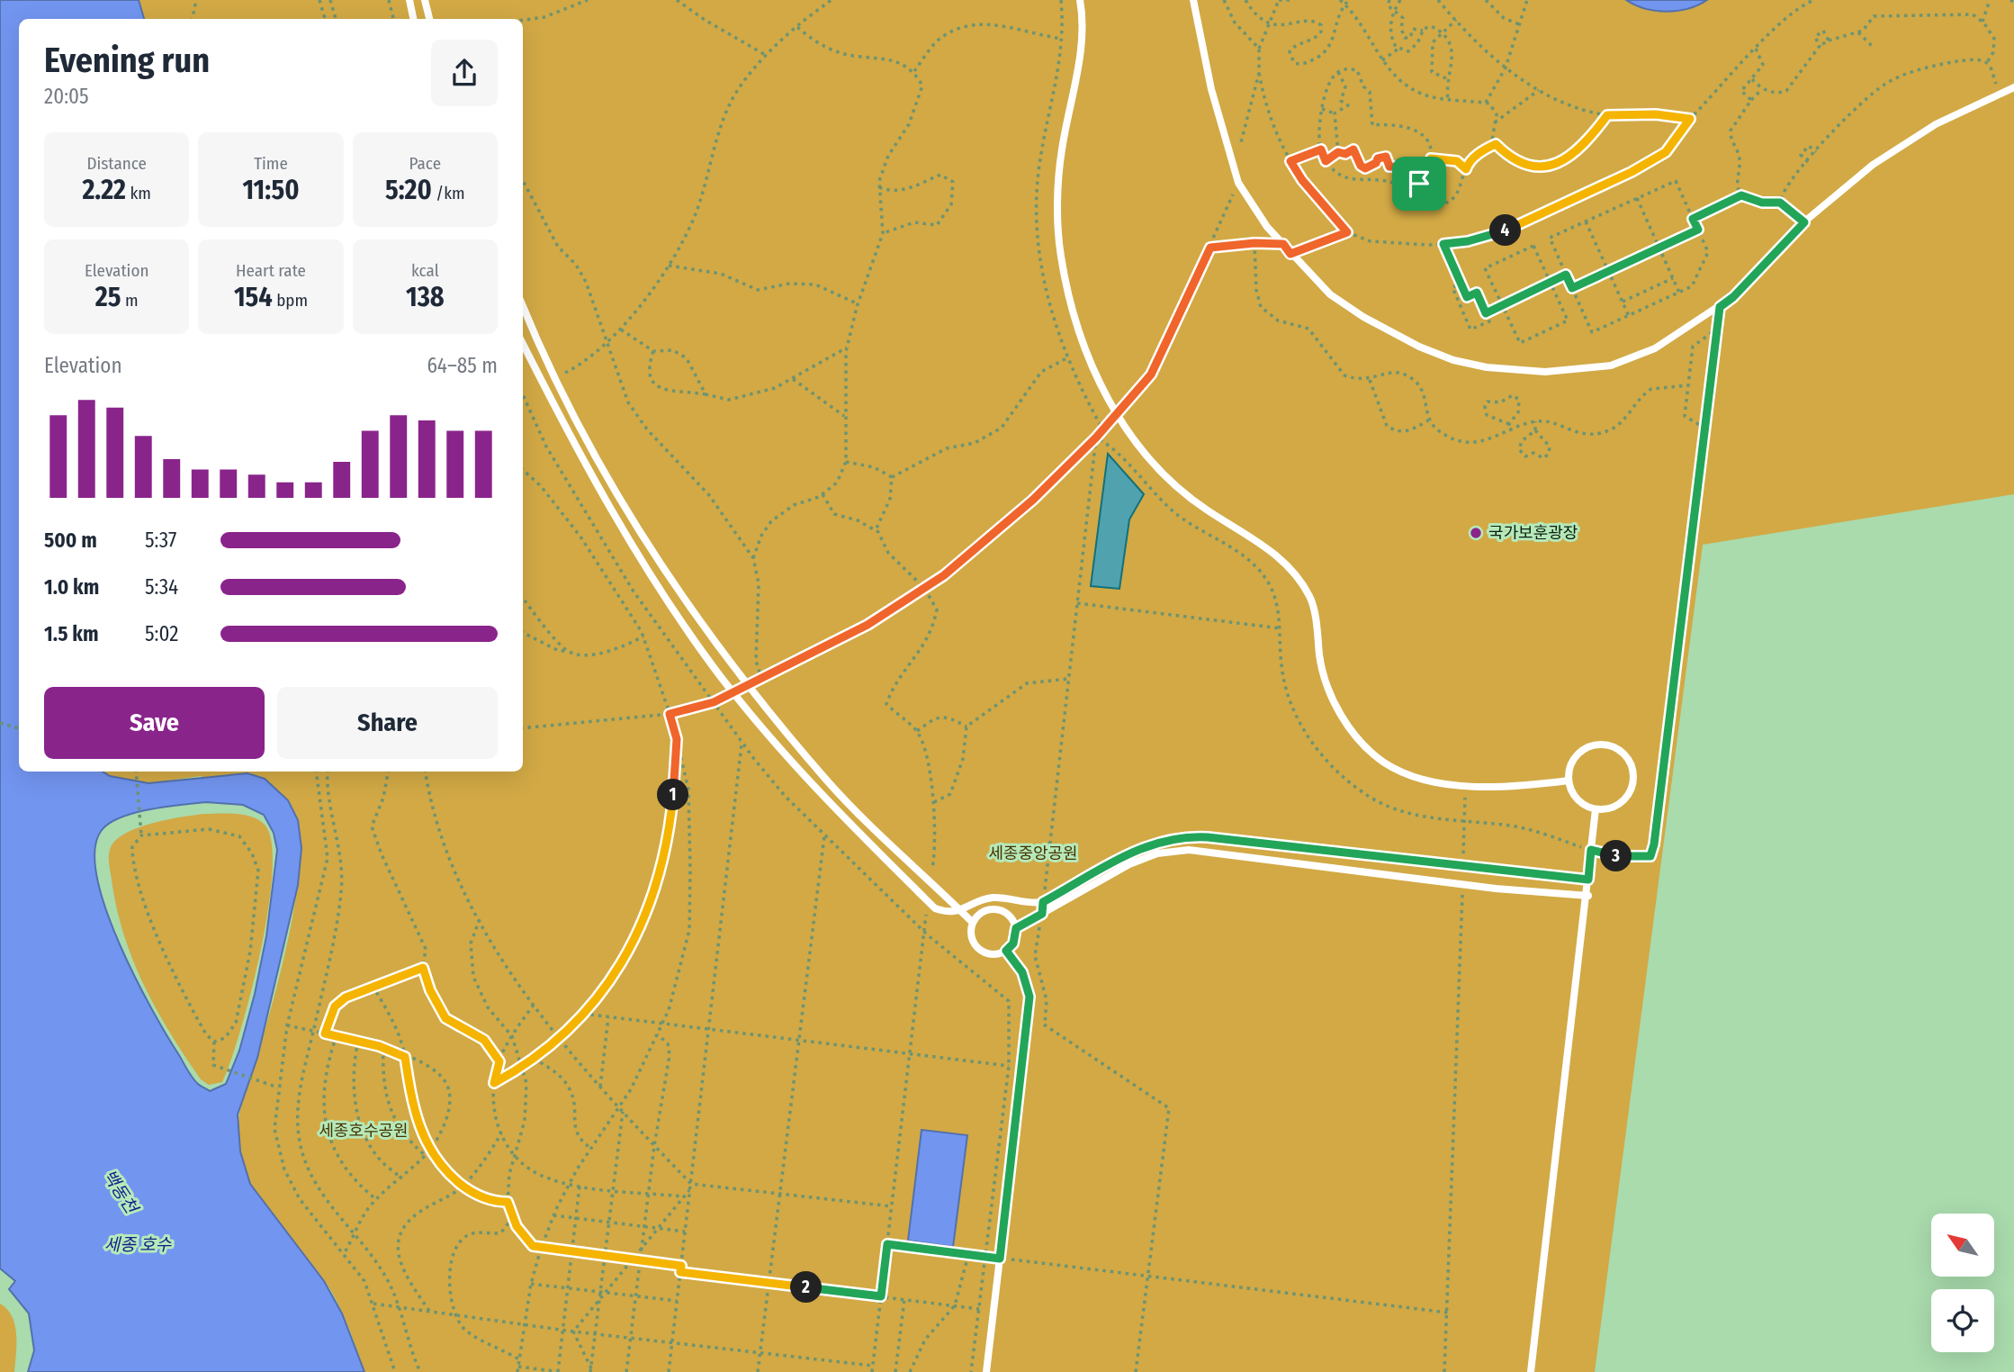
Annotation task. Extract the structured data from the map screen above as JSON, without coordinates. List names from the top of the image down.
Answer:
{
  "water": ["백동천", "세종 호수"],
  "parks": ["세종중앙공원", "세종호수공원"],
  "places": ["국가보훈광장"],
  "north": "top left",
  "page": {
    "heading": ["Evening run", "20:05"],
    "stats": [
      ["Distance", "2.22 km"],
      ["Time", "11:50"],
      ["Pace", "5:20 /km"],
      ["Elevation", "25 m"],
      ["Heart rate", "154 bpm"],
      ["kcal", "138"]
    ],
    "pins": [
      "4",
      "1",
      "3",
      "2"
    ],
    "chart": ["Elevation", "64–85 m"],
    "list": [
      {
        "name": "500 m",
        "note": "5:37"
      },
      {
        "name": "1.0 km",
        "note": "5:34"
      },
      {
        "name": "1.5 km",
        "note": "5:02"
      }
    ],
    "buttons": ["Save", "Share"]
  }
}
